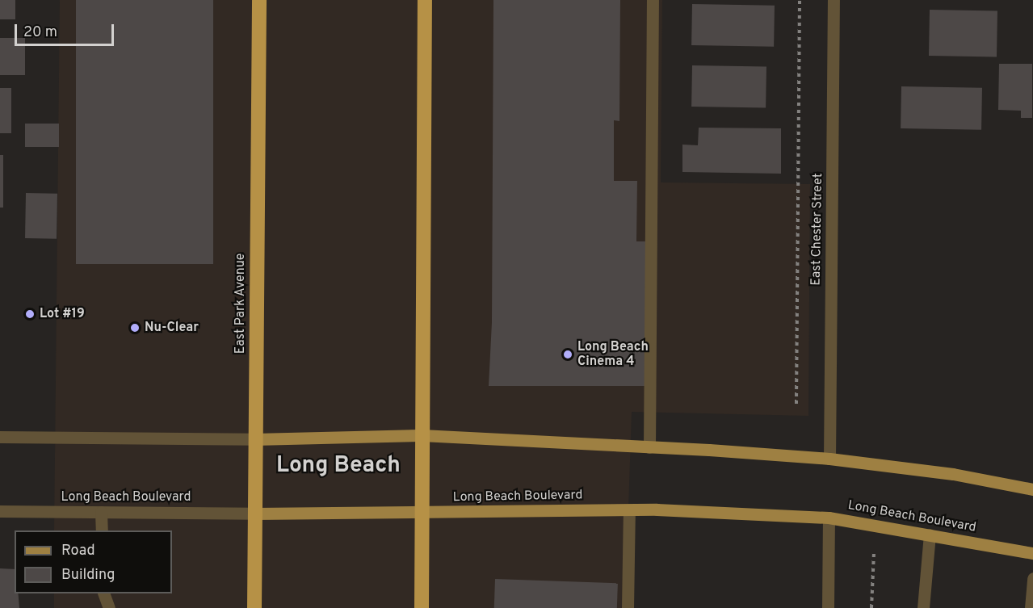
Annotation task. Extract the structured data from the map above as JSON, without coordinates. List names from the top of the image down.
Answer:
{
  "streets": {
    "highway": ["East Park Avenue"],
    "main road": ["Long Beach Boulevard"],
    "street": ["East Chester Street"]
  },
  "crossings": [
    ["East Park Avenue", "Long Beach Boulevard"]
  ],
  "districts": ["Long Beach"],
  "places": ["Lot #19", "Nu-Clear", "Long Beach Cinema 4"],
  "legend": ["Road", "Building"],
  "scale_bar": "20 m"
}
